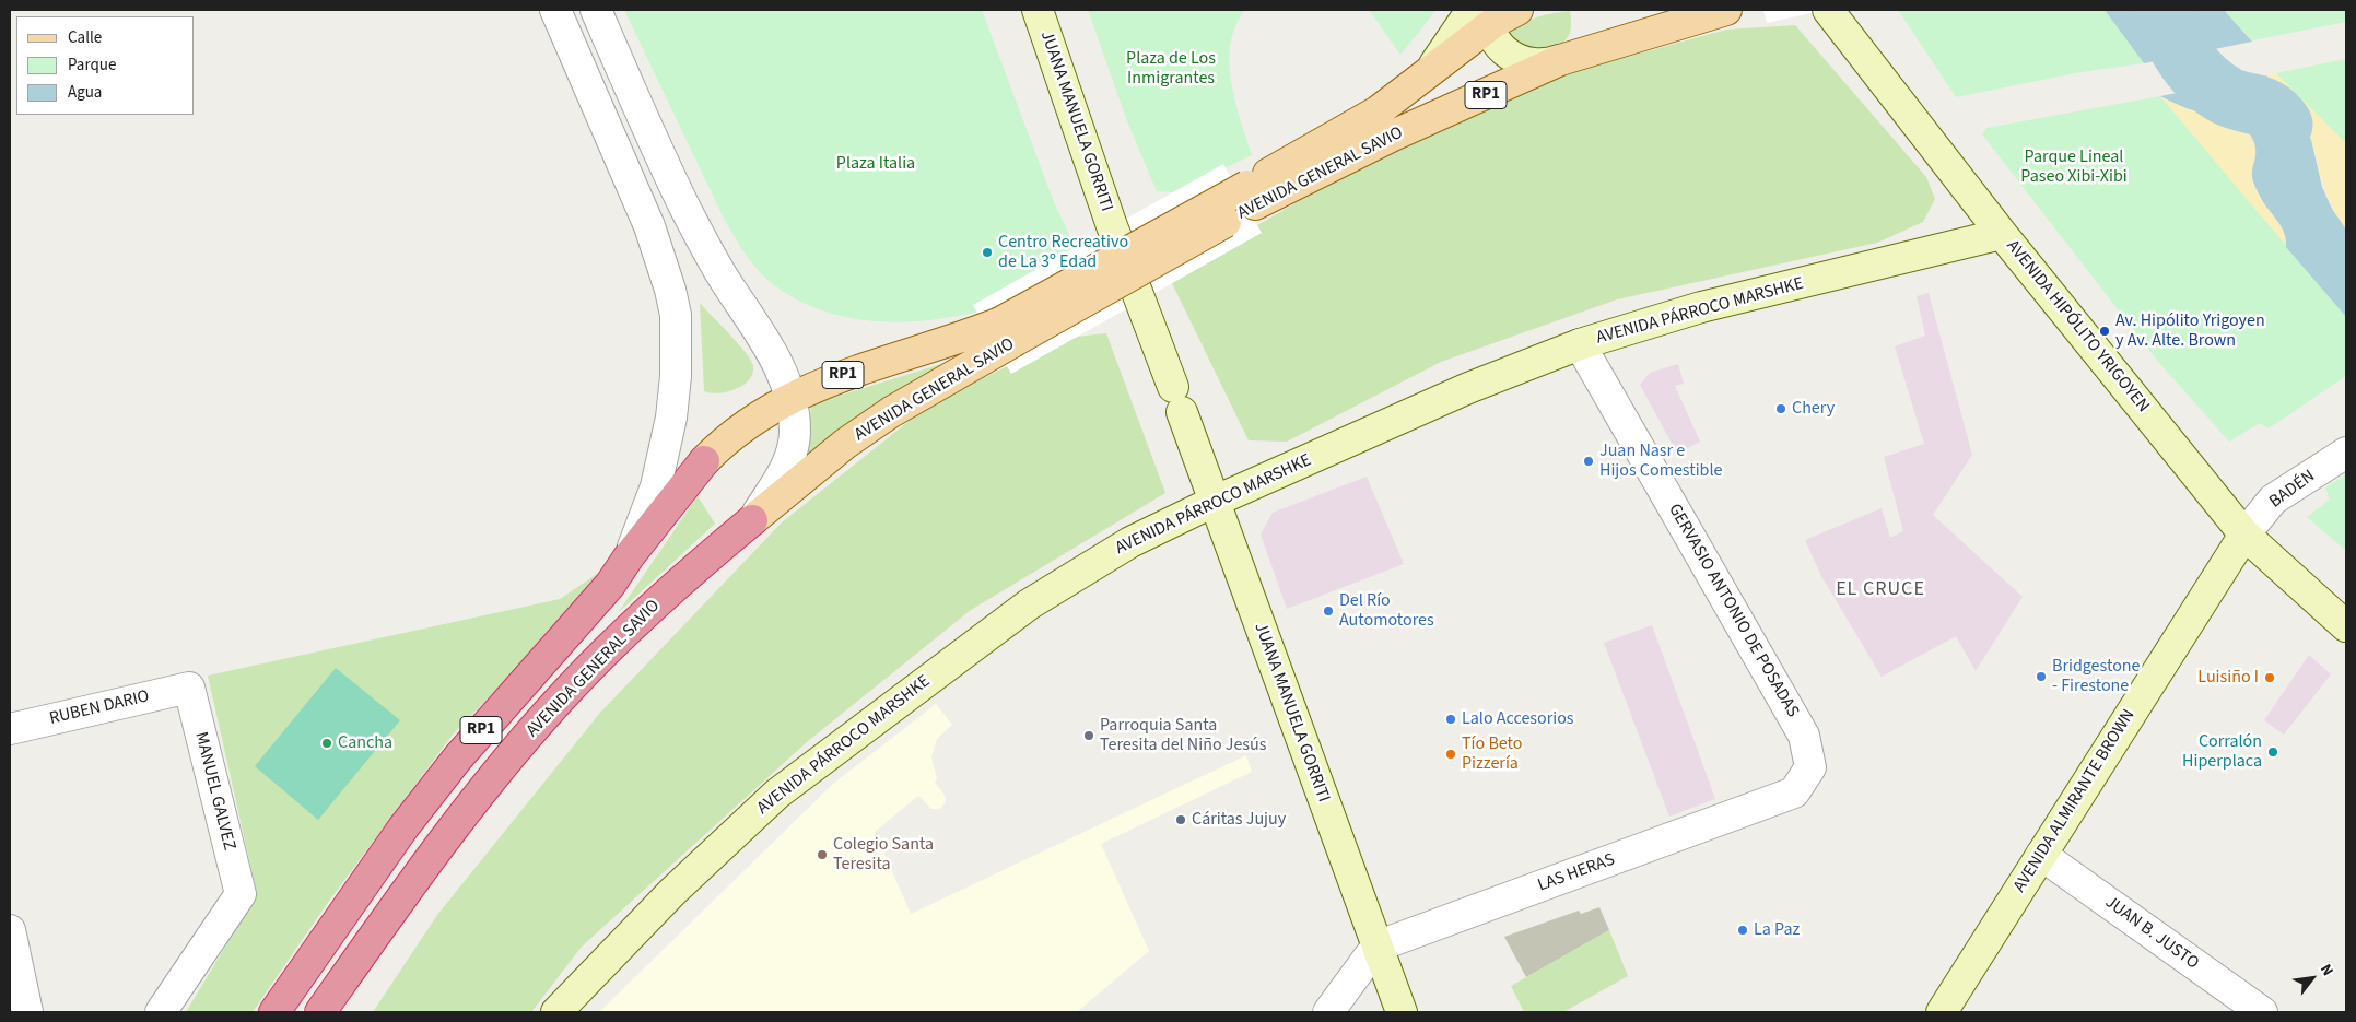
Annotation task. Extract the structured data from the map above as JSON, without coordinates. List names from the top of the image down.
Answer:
{
  "streets": {
    "highway": ["RP1", "AVENIDA GENERAL SAVIO"],
    "main road": [
      "JUANA MANUELA GORRITI",
      "AVENIDA PÁRROCO MARSHKE",
      "AVENIDA HIPÓLITO YRIGOYEN",
      "AVENIDA ALMIRANTE BROWN"
    ],
    "street": [
      "BADÉN",
      "GERVASIO ANTONIO DE POSADAS",
      "RUBEN DARIO",
      "MANUEL GALVEZ",
      "LAS HERAS",
      "JUAN B. JUSTO"
    ]
  },
  "crossings": [
    ["RP1", "AVENIDA GENERAL SAVIO"],
    ["JUANA MANUELA GORRITI", "AVENIDA PÁRROCO MARSHKE"],
    ["JUANA MANUELA GORRITI", "LAS HERAS"],
    ["AVENIDA PÁRROCO MARSHKE", "AVENIDA HIPÓLITO YRIGOYEN"],
    ["AVENIDA PÁRROCO MARSHKE", "GERVASIO ANTONIO DE POSADAS"],
    ["AVENIDA HIPÓLITO YRIGOYEN", "BADÉN"],
    ["AVENIDA HIPÓLITO YRIGOYEN", "AVENIDA ALMIRANTE BROWN"],
    ["BADÉN", "AVENIDA ALMIRANTE BROWN"],
    ["GERVASIO ANTONIO DE POSADAS", "LAS HERAS"],
    ["RUBEN DARIO", "MANUEL GALVEZ"],
    ["AVENIDA ALMIRANTE BROWN", "JUAN B. JUSTO"]
  ],
  "districts": ["EL CRUCE"],
  "parks": ["Plaza de Los Inmigrantes", "Parque Lineal Paseo Xibi-Xibi", "Plaza Italia"],
  "places": [
    "Centro Recreativo de La 3º Edad",
    "Av. Hipólito Yrigoyen y Av. Alte. Brown",
    "Chery",
    "Juan Nasr e Hijos Comestible",
    "Del Río Automotores",
    "Bridgestone - Firestone",
    "Luisiño I",
    "Lalo Accesorios",
    "Parroquia Santa Teresita del Niño Jesús",
    "Cancha",
    "Corralón Hiperplaca",
    "Tío Beto Pizzería",
    "Cáritas Jujuy",
    "Colegio Santa Teresita",
    "La Paz"
  ],
  "legend": ["Calle", "Parque", "Agua"],
  "north": "top right"
}
